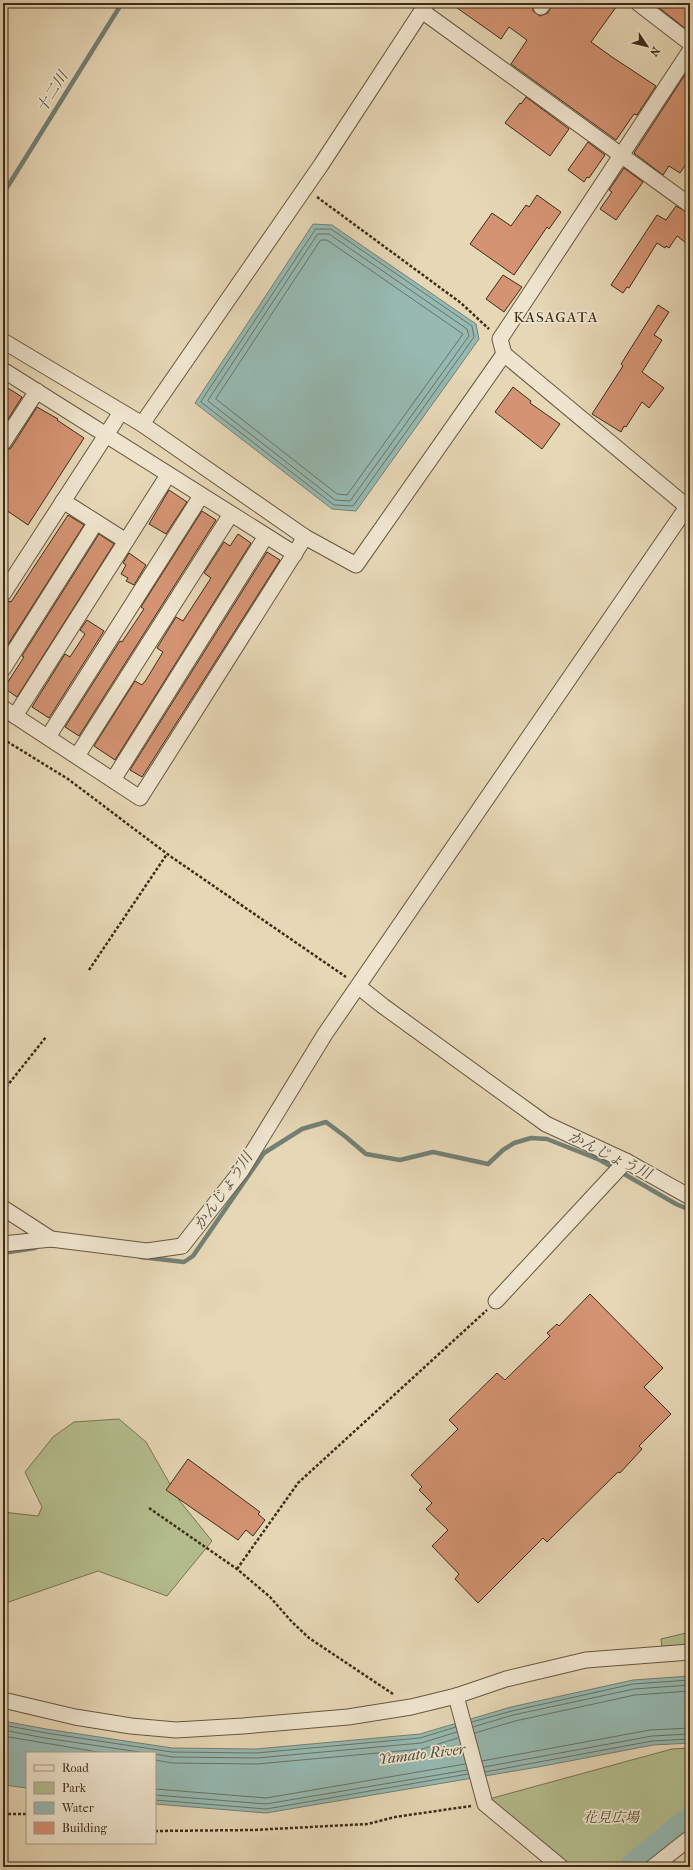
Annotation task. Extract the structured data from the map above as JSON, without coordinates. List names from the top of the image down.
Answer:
{
  "districts": ["KASAGATA"],
  "water": ["十二川", "かんじょう川", "Yamato River"],
  "parks": ["花見広場"],
  "legend": [
    "Road",
    "Park",
    "Water",
    "Building"
  ],
  "north": "bottom right"
}
